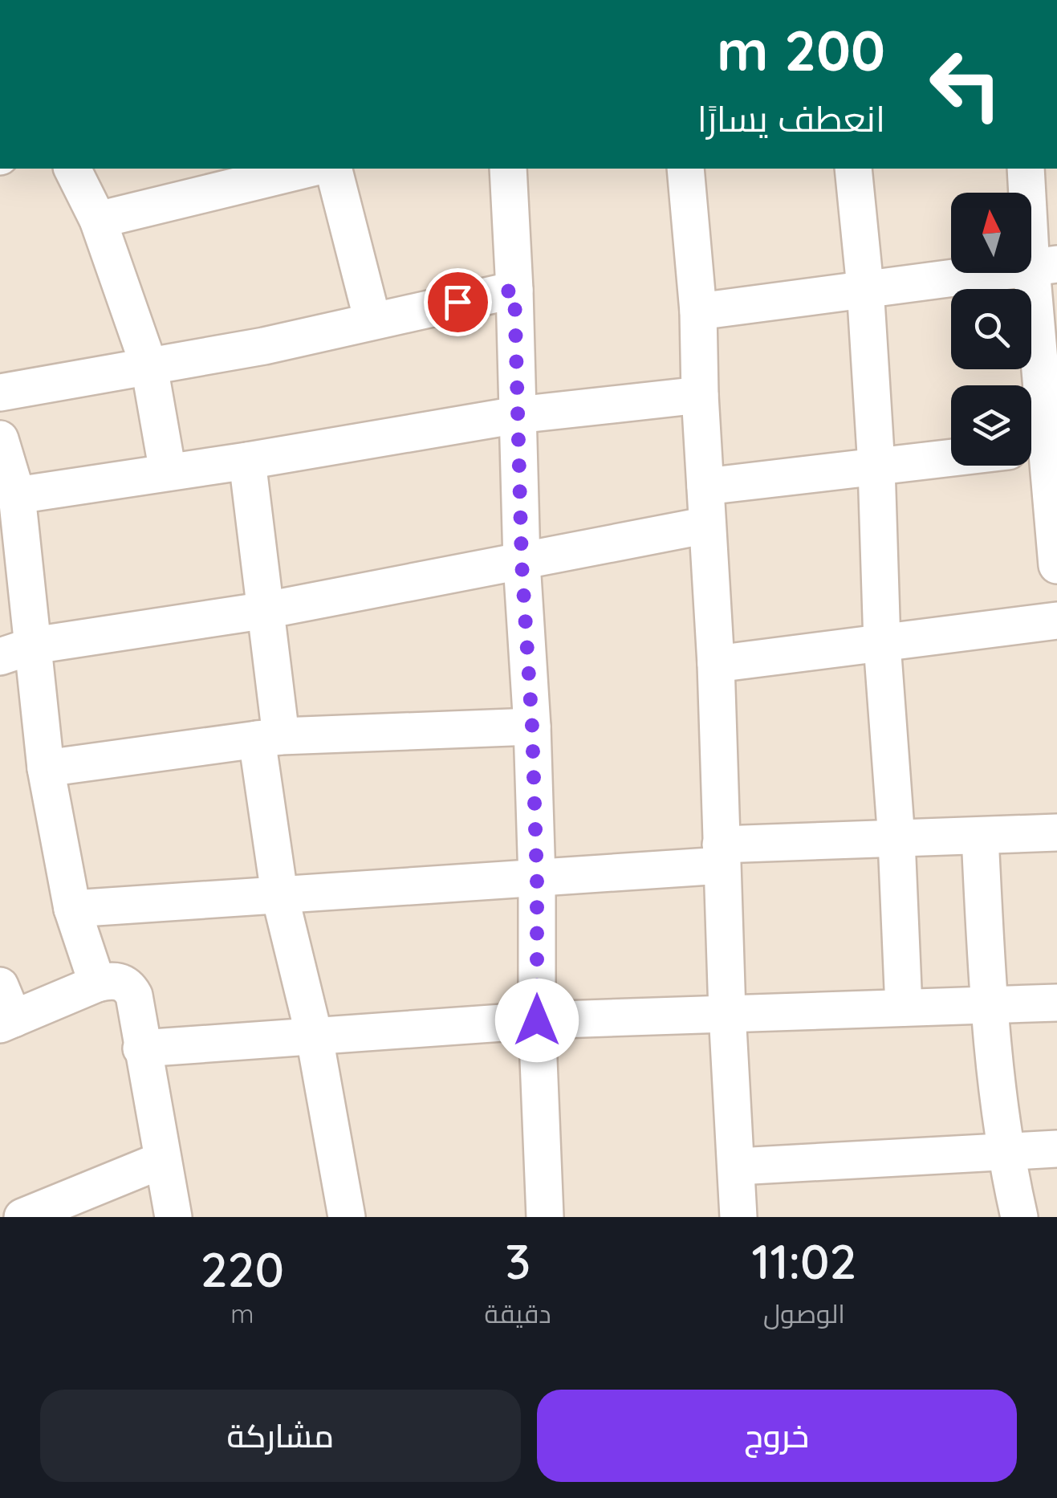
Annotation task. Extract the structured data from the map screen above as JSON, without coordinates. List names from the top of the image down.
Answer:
{
  "north": "top",
  "page": {
    "turn": ["200 m", "انعطف يسارًا"],
    "eta": [
      "11:02",
      "الوصول",
      "3",
      "دقيقة",
      "220",
      "m"
    ],
    "buttons": ["خروج", "مشاركة"]
  }
}
